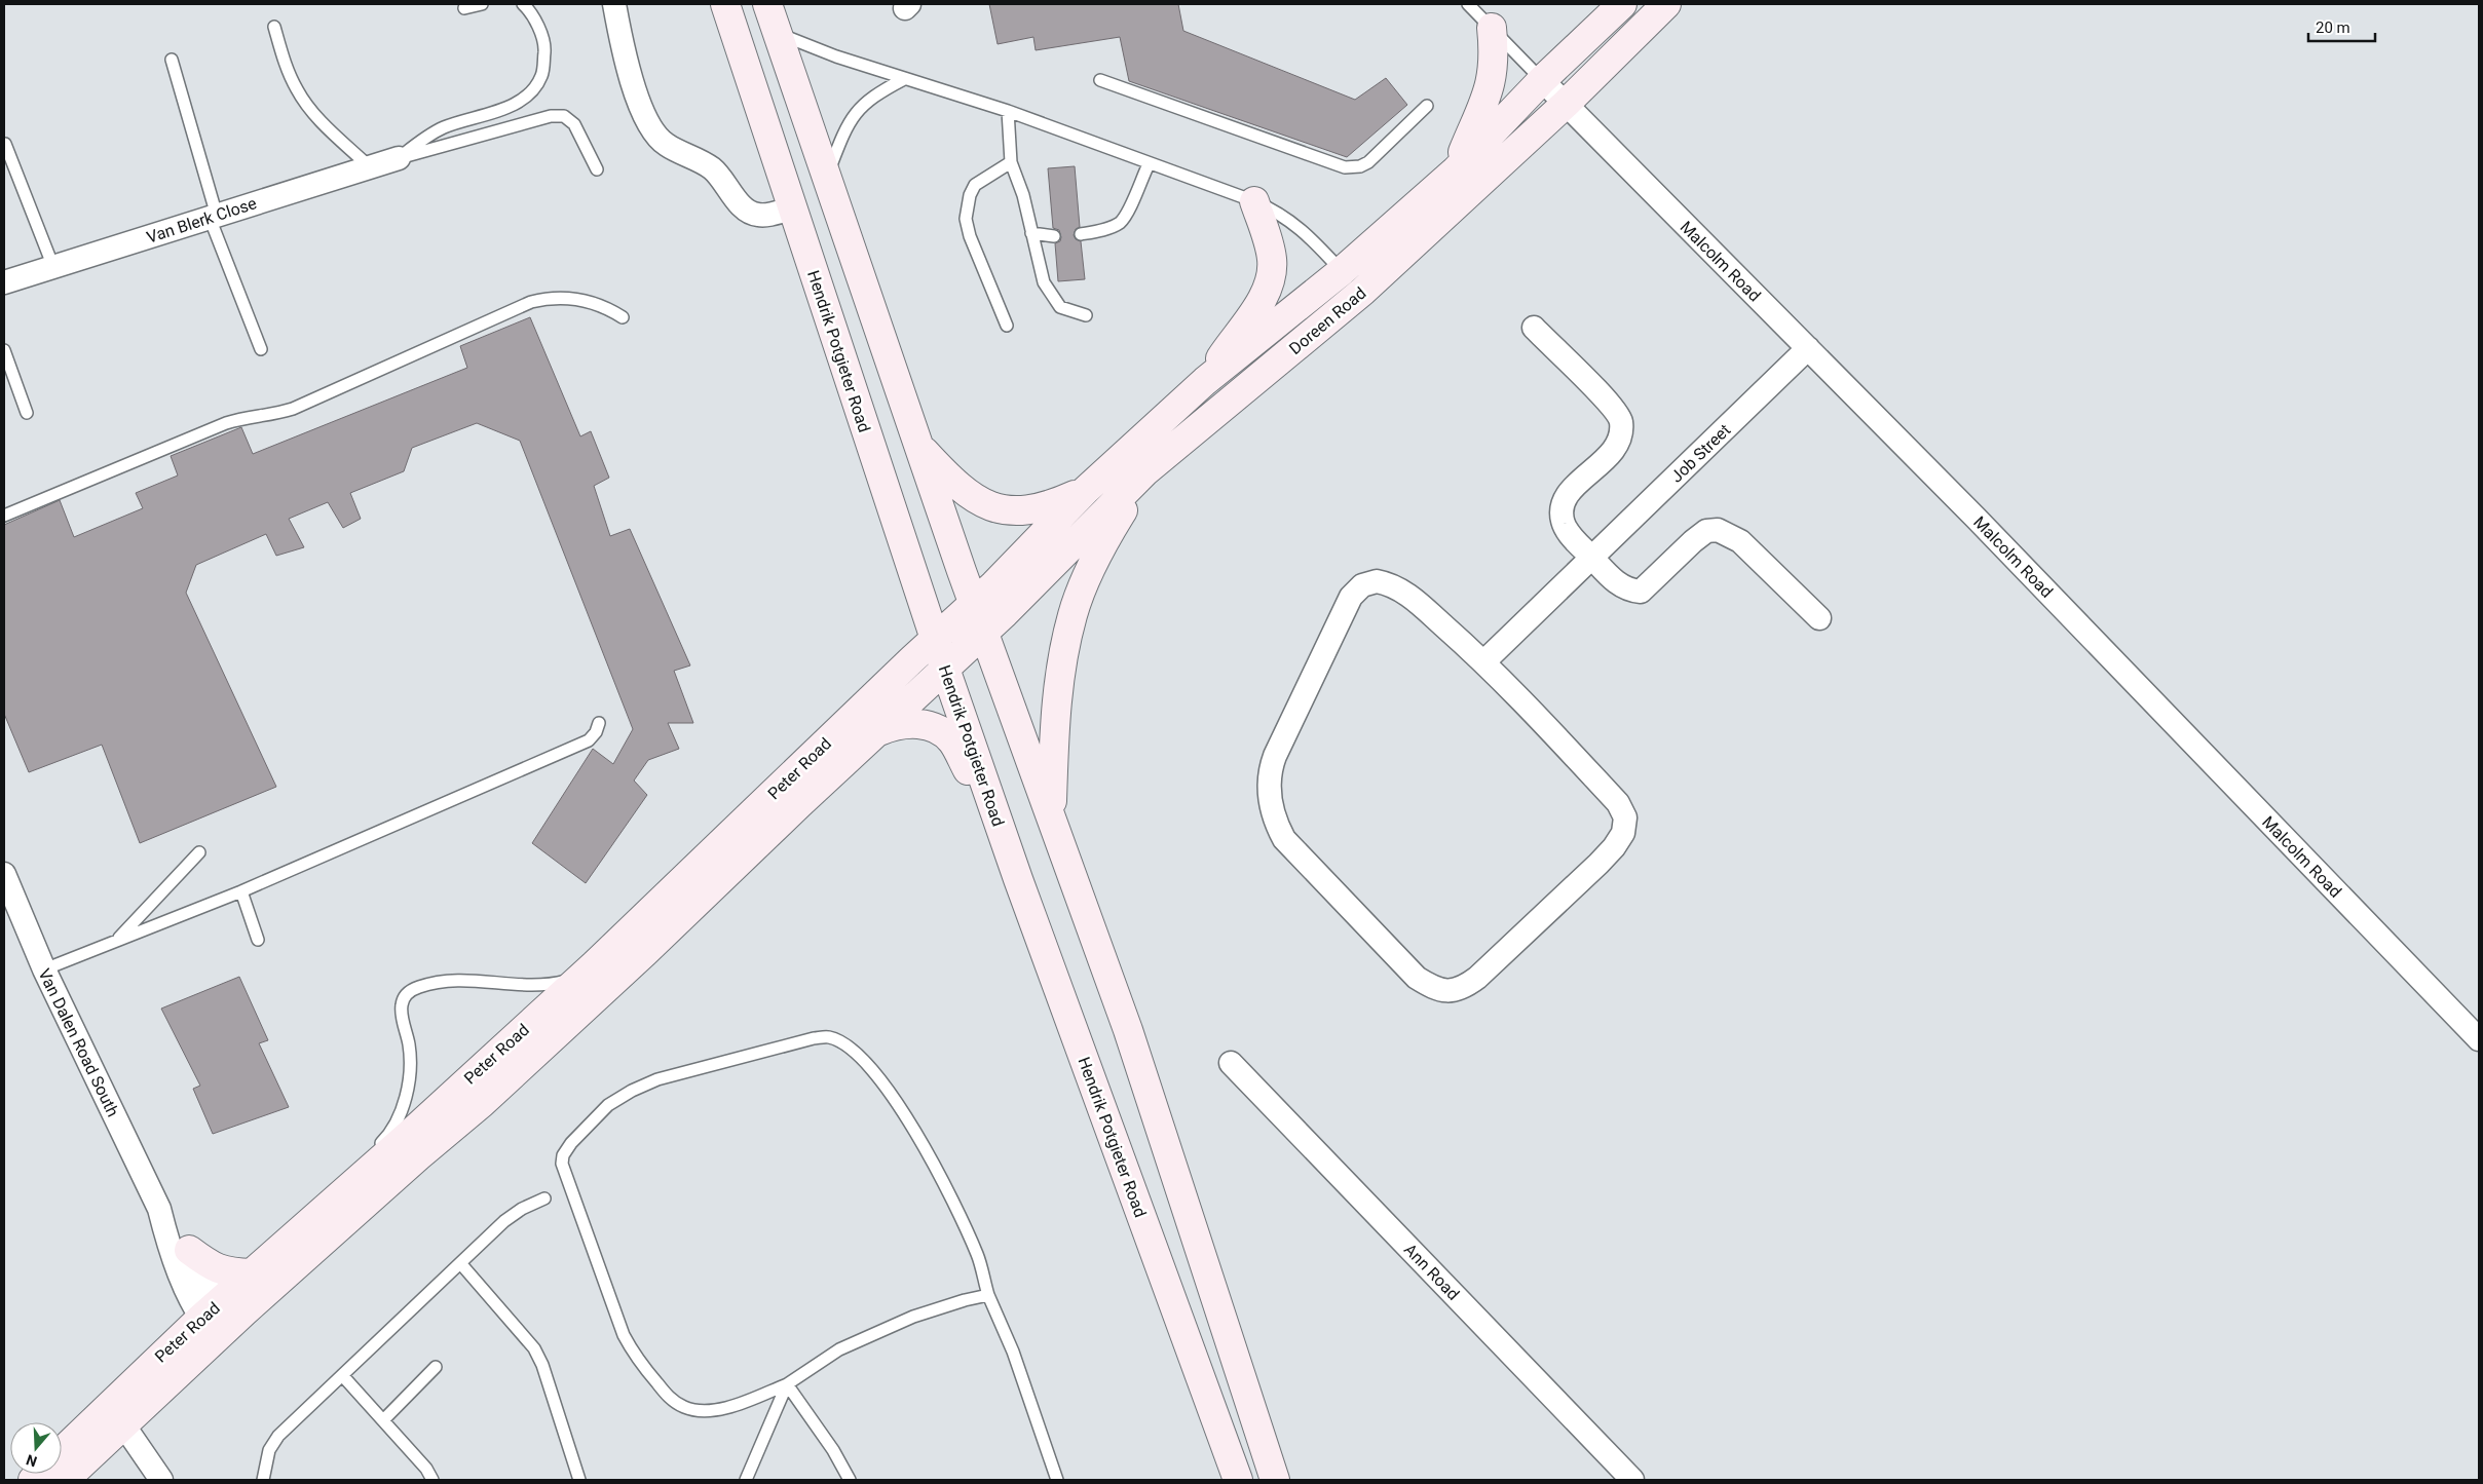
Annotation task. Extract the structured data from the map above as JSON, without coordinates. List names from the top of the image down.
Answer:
{
  "streets": {
    "main road": ["Doreen Road", "Hendrik Potgieter Road", "Peter Road"],
    "street": [
      "Van Blerk Close",
      "Malcolm Road",
      "Job Street",
      "Van Dalen Road South",
      "Ann Road"
    ]
  },
  "crossings": [
    ["Malcolm Road", "Doreen Road"],
    ["Malcolm Road", "Job Street"],
    ["Doreen Road", "Hendrik Potgieter Road"],
    ["Doreen Road", "Peter Road"],
    ["Hendrik Potgieter Road", "Peter Road"],
    ["Peter Road", "Van Dalen Road South"]
  ],
  "scale_bar": "20 m",
  "north": "bottom"
}
